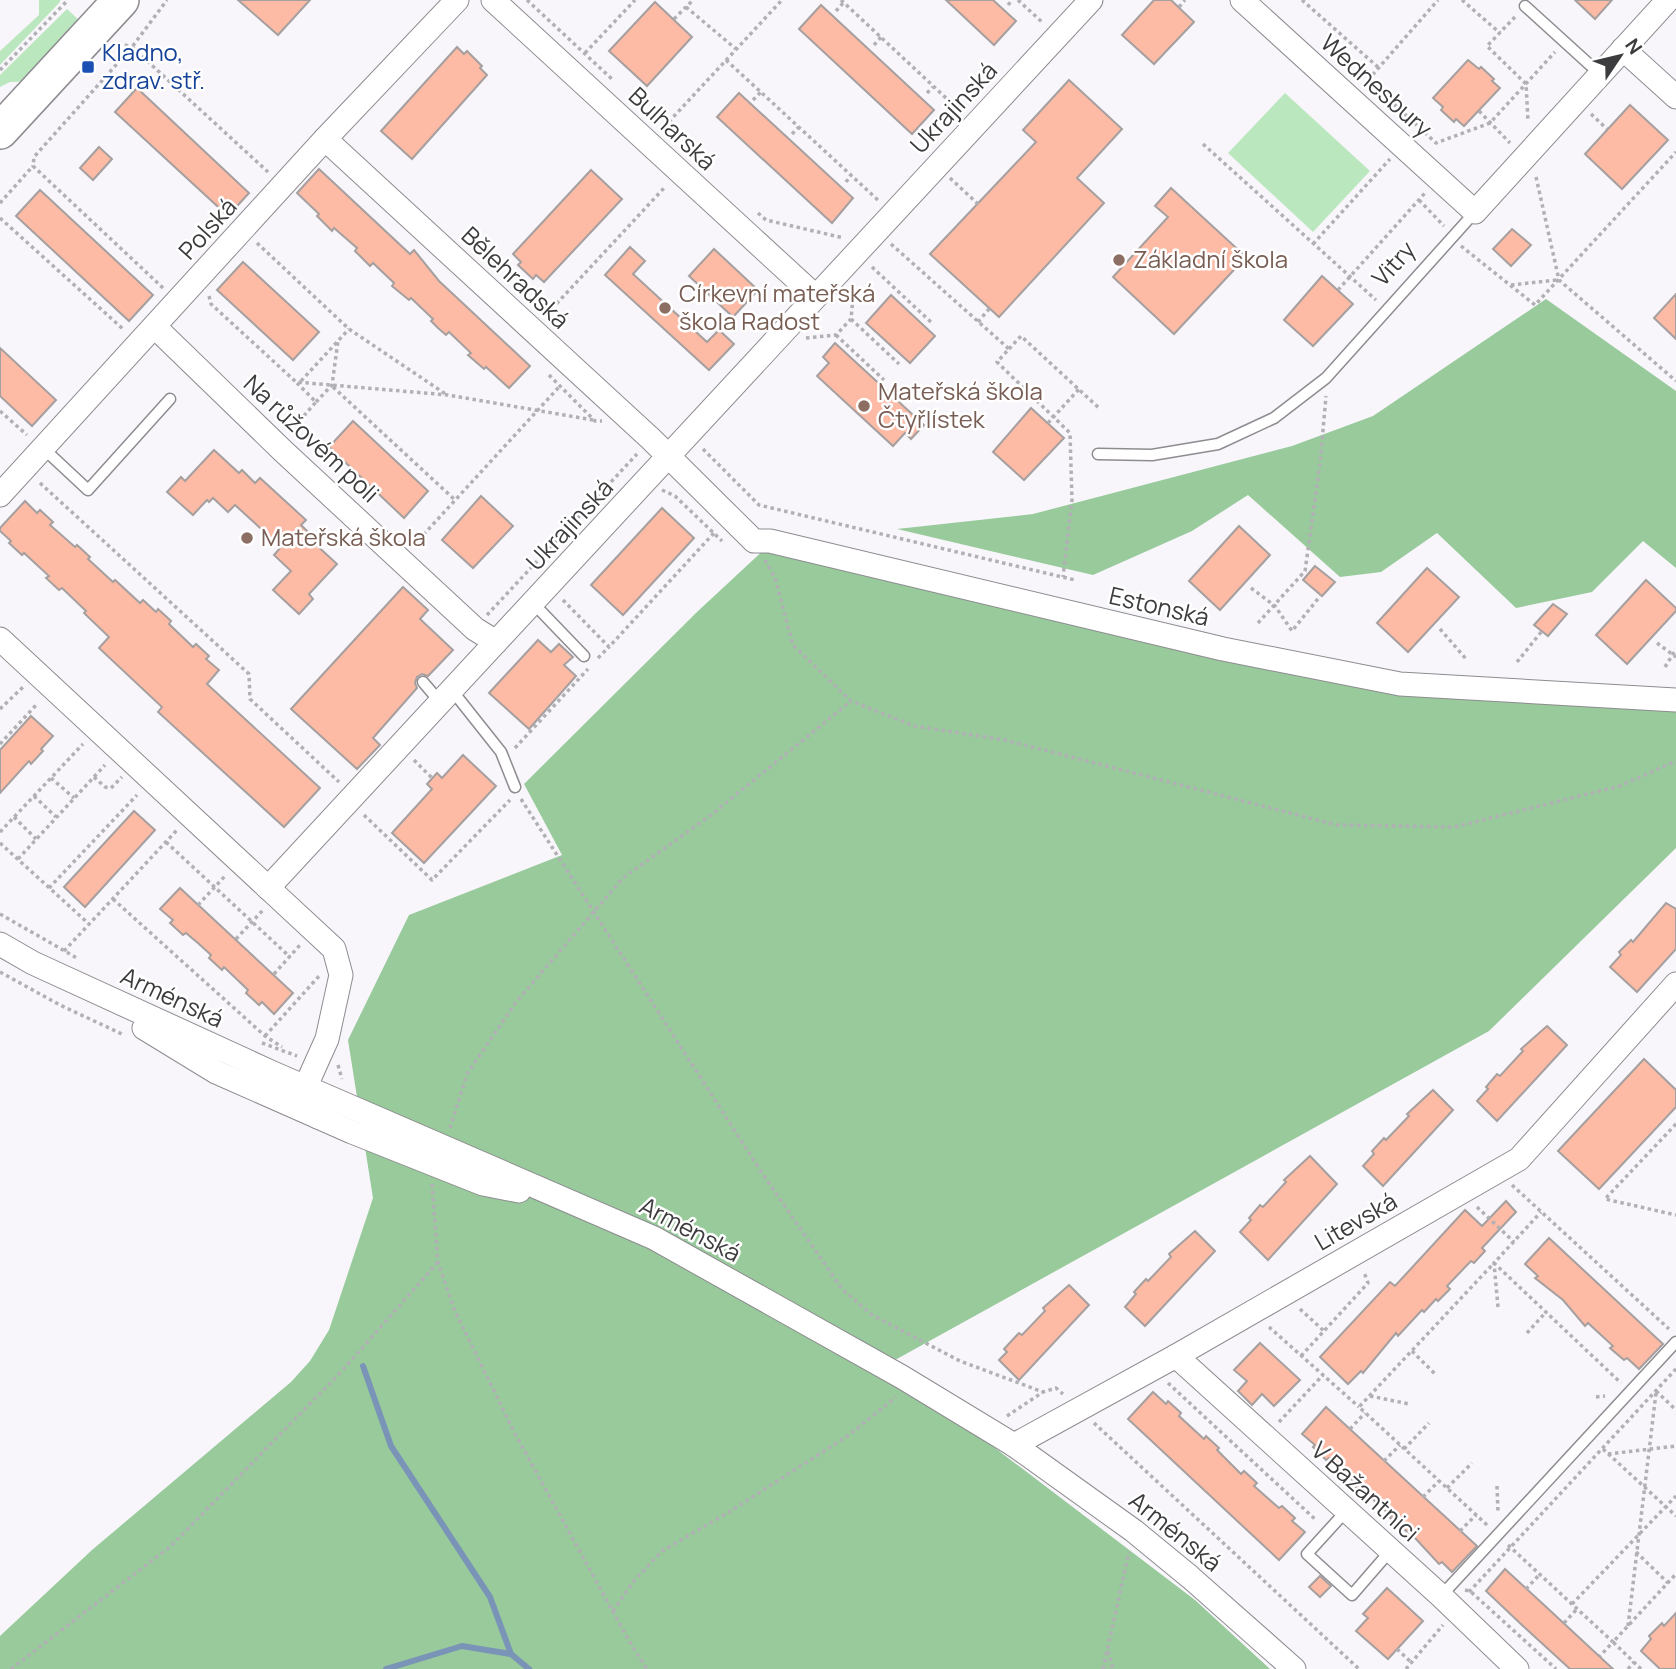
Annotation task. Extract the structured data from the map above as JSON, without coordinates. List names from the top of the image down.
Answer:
{
  "streets": {
    "street": [
      "Wednesbury",
      "Ukrajinská",
      "Bulharská",
      "Polská",
      "Vitry",
      "Bělehradská",
      "Na růžovém poli",
      "Estonská",
      "Arménská",
      "Litevská",
      "V Bažantnici"
    ]
  },
  "crossings": [
    ["Wednesbury", "Vitry"],
    ["Ukrajinská", "Bulharská"],
    ["Ukrajinská", "Bělehradská"],
    ["Ukrajinská", "Na růžovém poli"],
    ["Ukrajinská", "Estonská"],
    ["Polská", "Bělehradská"],
    ["Polská", "Na růžovém poli"],
    ["Bělehradská", "Estonská"],
    ["Arménská", "Litevská"],
    ["Litevská", "V Bažantnici"]
  ],
  "places": {
    "transit": ["Kladno, zdrav. stř."],
    "other": [
      "Základní škola",
      "Církevní mateřská škola Radost",
      "Mateřská škola Čtyřlístek",
      "Mateřská škola"
    ]
  },
  "north": "top right"
}
